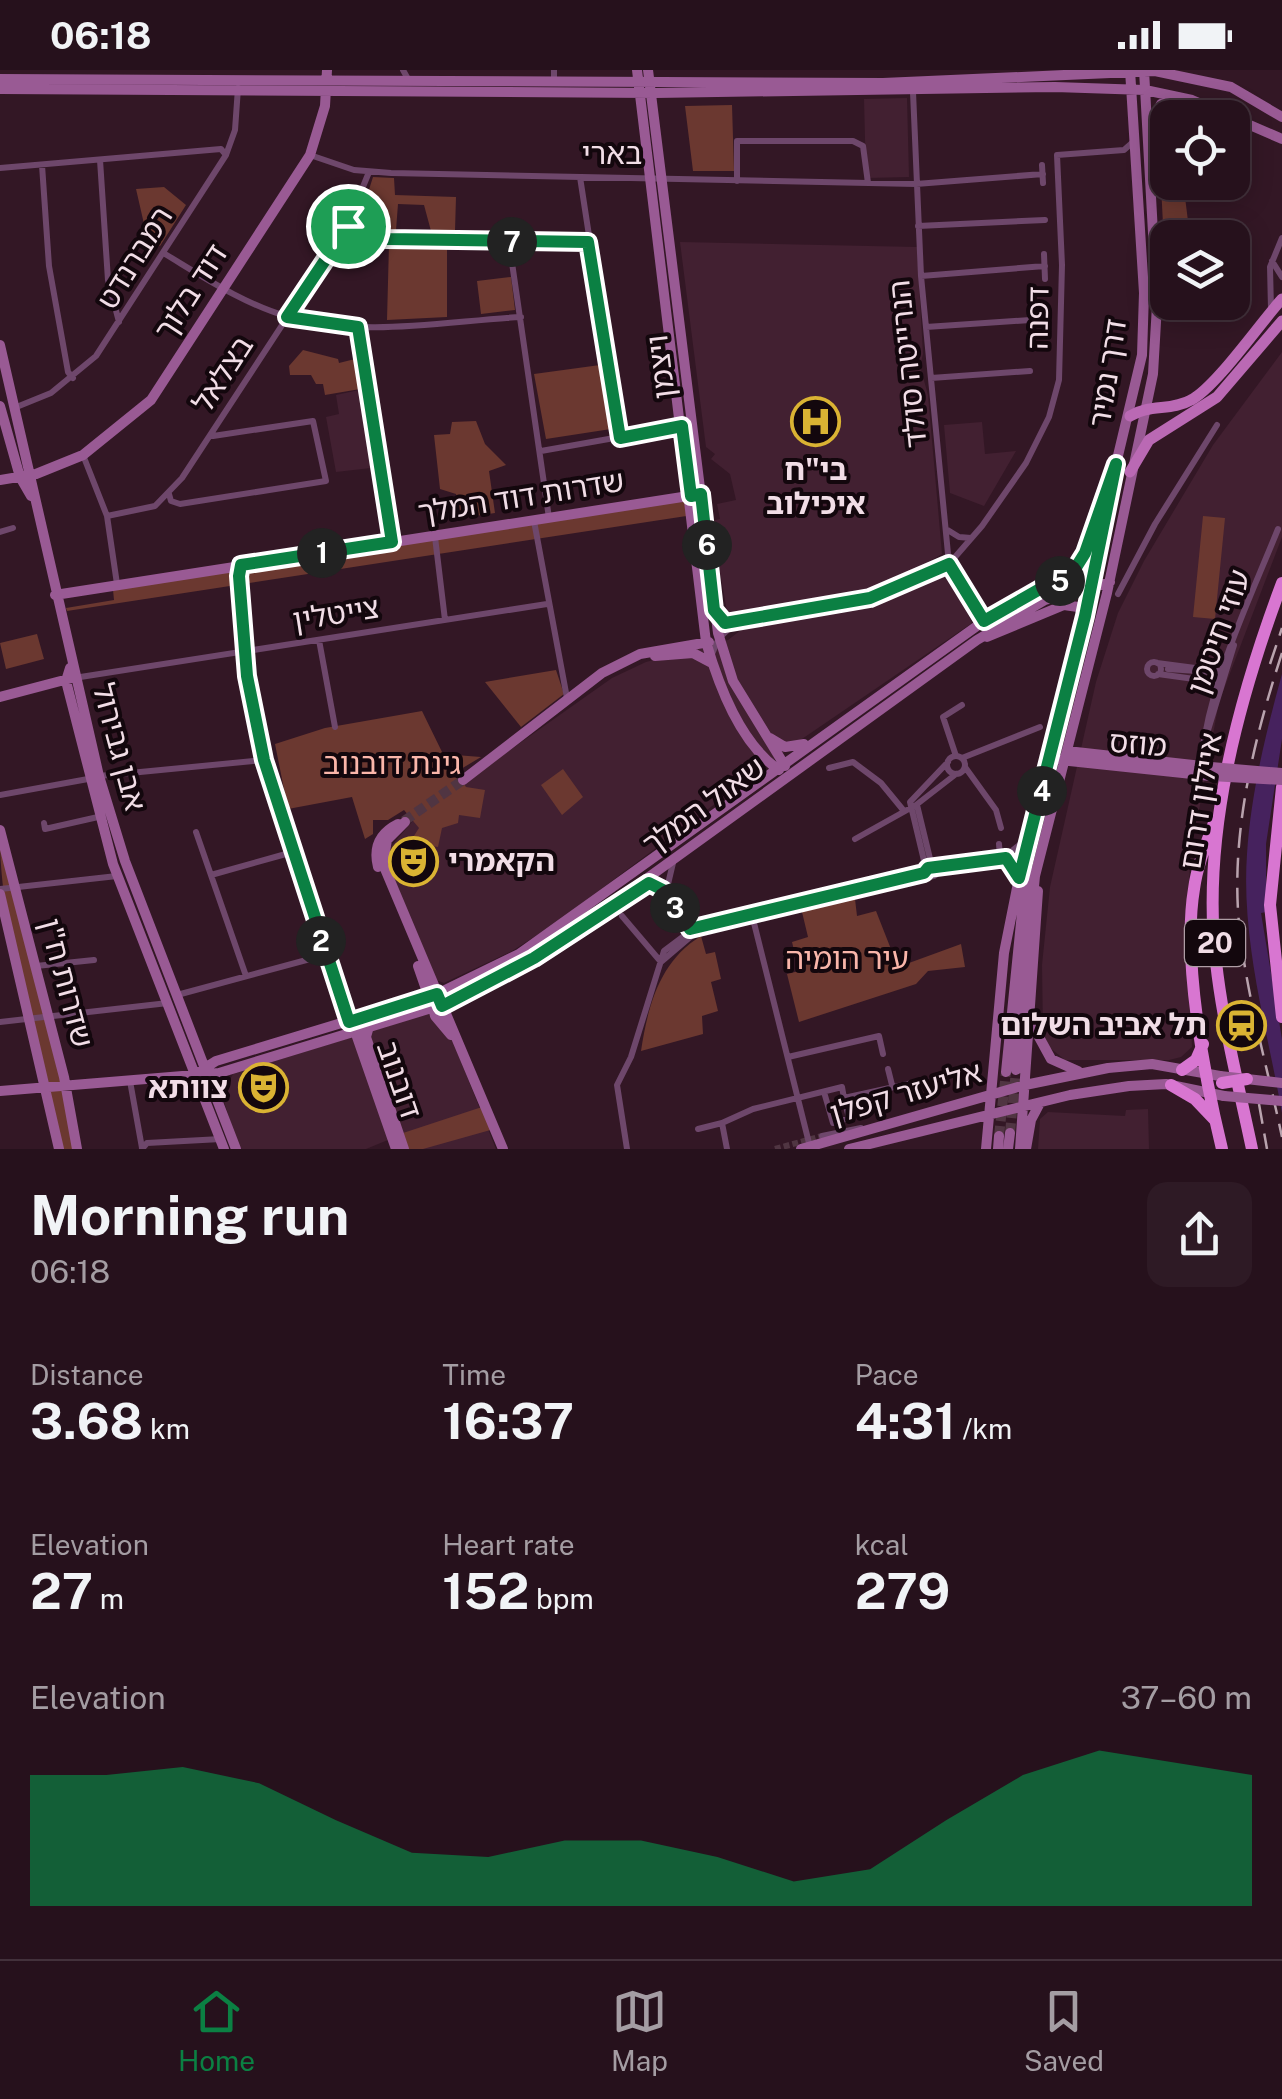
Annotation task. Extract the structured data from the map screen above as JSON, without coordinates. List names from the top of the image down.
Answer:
{
  "streets": {
    "highway": ["איילון דרום", "20"],
    "street": [
      "בארי",
      "רמברנדט",
      "דוד בלוך",
      "דפנה",
      "הנרייטה סולד",
      "ויצמן",
      "דרך נמיר",
      "בצלאל",
      "שדרות דוד המלך",
      "צייטלין",
      "עוזי חיטמן",
      "מוזס",
      "אבן גבירול",
      "שאול המלך",
      "שדרות ח\"ן",
      "דובנוב",
      "אליעזר קפלן"
    ]
  },
  "crossings": [
    ["בארי", "דוד בלוך"],
    ["בארי", "הנרייטה סולד"],
    ["בארי", "ויצמן"],
    ["בארי", "בצלאל"],
    ["רמברנדט", "אבן גבירול"],
    ["דוד בלוך", "אבן גבירול"],
    ["דפנה", "הנרייטה סולד"],
    ["דפנה", "דרך נמיר"],
    ["הנרייטה סולד", "דרך נמיר"],
    ["הנרייטה סולד", "שאול המלך"],
    ["ויצמן", "שדרות דוד המלך"],
    ["ויצמן", "שאול המלך"],
    ["דרך נמיר", "מוזס"],
    ["דרך נמיר", "שאול המלך"],
    ["שדרות דוד המלך", "אבן גבירול"],
    ["שדרות דוד המלך", "דובנוב"],
    ["צייטלין", "אבן גבירול"],
    ["צייטלין", "דובנוב"],
    ["עוזי חיטמן", "מוזס"],
    ["מוזס", "20"],
    ["אבן גבירול", "שאול המלך"],
    ["שאול המלך", "דובנוב"]
  ],
  "parks": ["גינת דובנוב", "עיר הומיה"],
  "places": {
    "hospital": ["בי\"ח איכילוב"],
    "theatre": ["הקאמרי", "צוותא"],
    "station": ["תל אביב השלום"]
  },
  "page": {
    "status": "06:18",
    "pins": [
      "7",
      "6",
      "1",
      "5",
      "4",
      "3",
      "2"
    ],
    "heading": ["Morning run", "06:18"],
    "stats": [
      ["Distance", "3.68 km"],
      ["Time", "16:37"],
      ["Pace", "4:31 /km"],
      ["Elevation", "27 m"],
      ["Heart rate", "152 bpm"],
      ["kcal", "279"]
    ],
    "chart": ["Elevation", "37–60 m"],
    "tabs": ["Home", "Map", "Saved"]
  }
}
